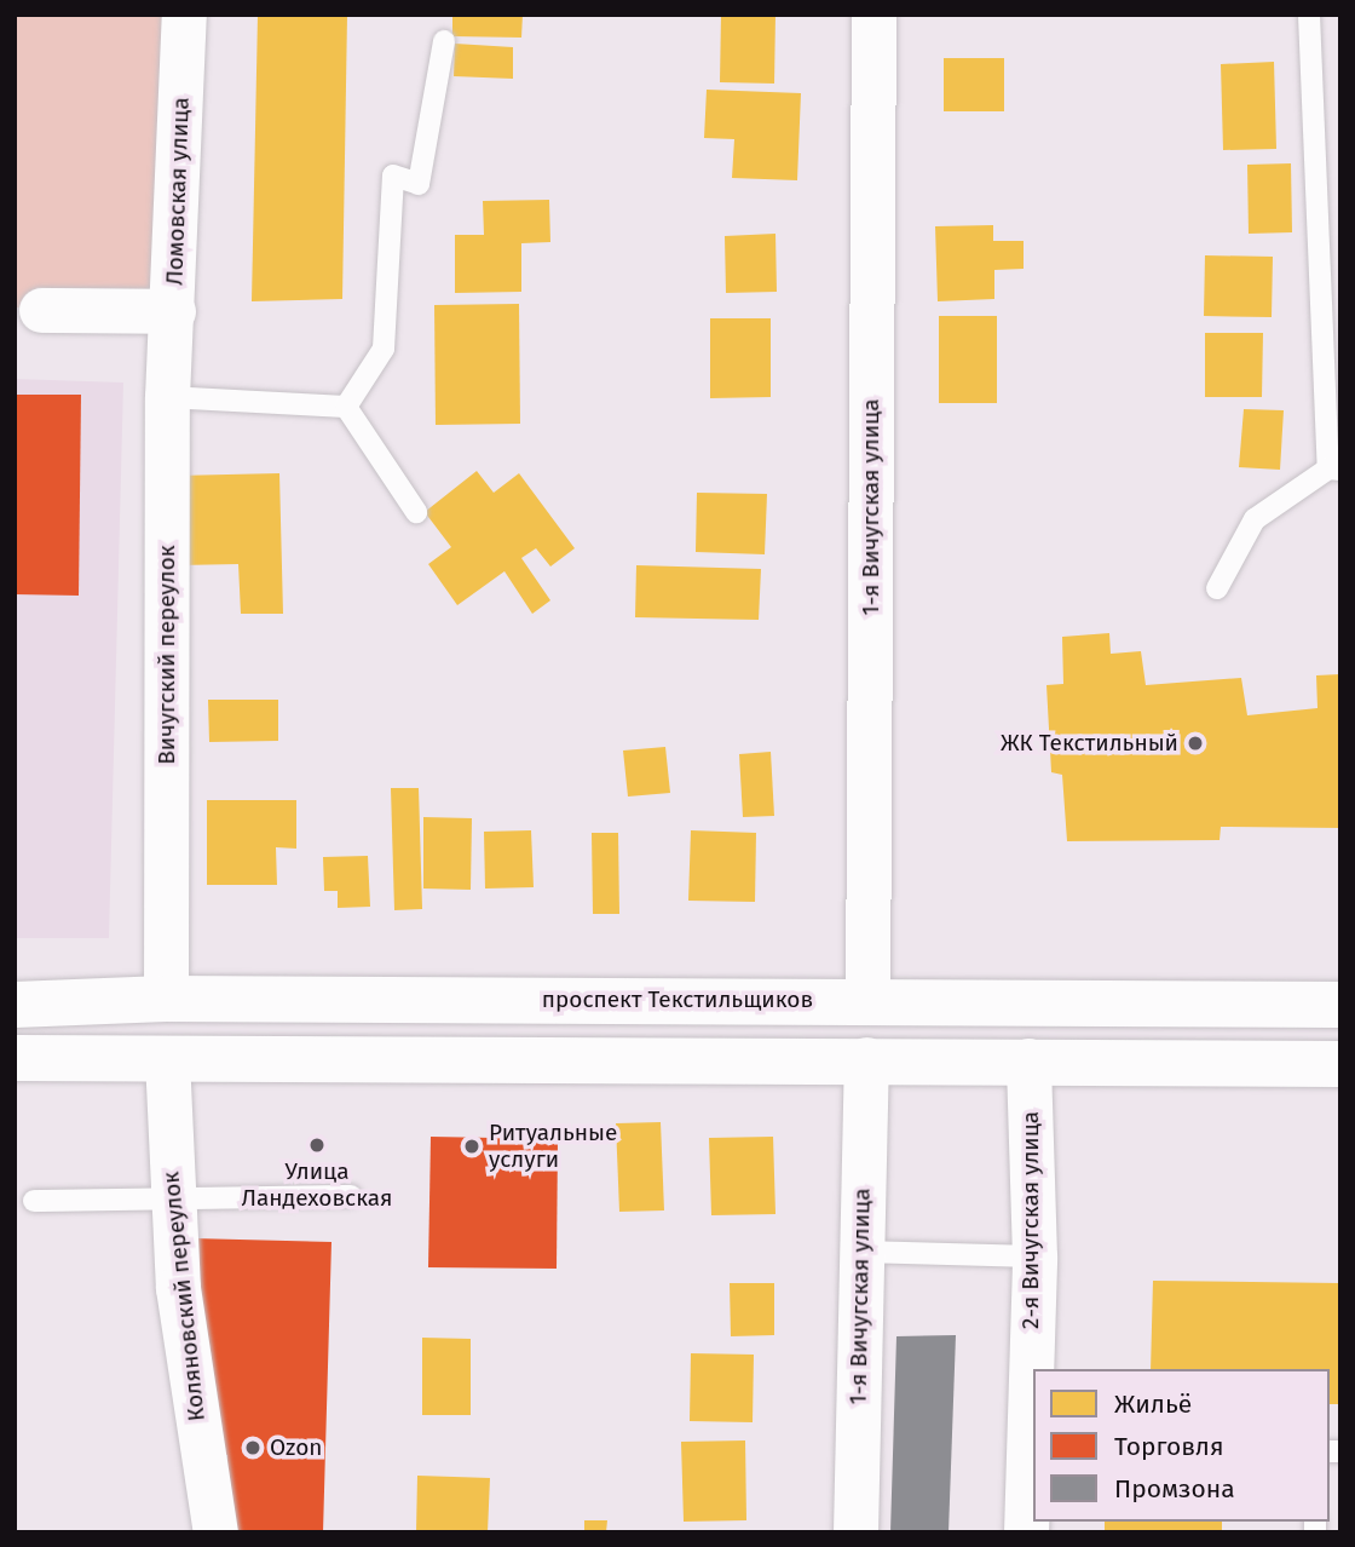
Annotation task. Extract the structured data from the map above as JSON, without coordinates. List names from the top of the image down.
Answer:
{
  "streets": {
    "main road": ["проспект Текстильщиков"],
    "street": [
      "Ломовская улица",
      "1-я Вичугская улица",
      "Вичугский переулок",
      "2-я Вичугская улица",
      "Коляновский переулок"
    ]
  },
  "crossings": [
    ["Ломовская улица", "Вичугский переулок"],
    ["1-я Вичугская улица", "проспект Текстильщиков"],
    ["Вичугский переулок", "проспект Текстильщиков"]
  ],
  "places": [
    "ЖК Текстильный",
    "Улица Ландеховская",
    "Ритуальные услуги",
    "Ozon"
  ],
  "legend": ["Жильё", "Торговля", "Промзона"]
}
